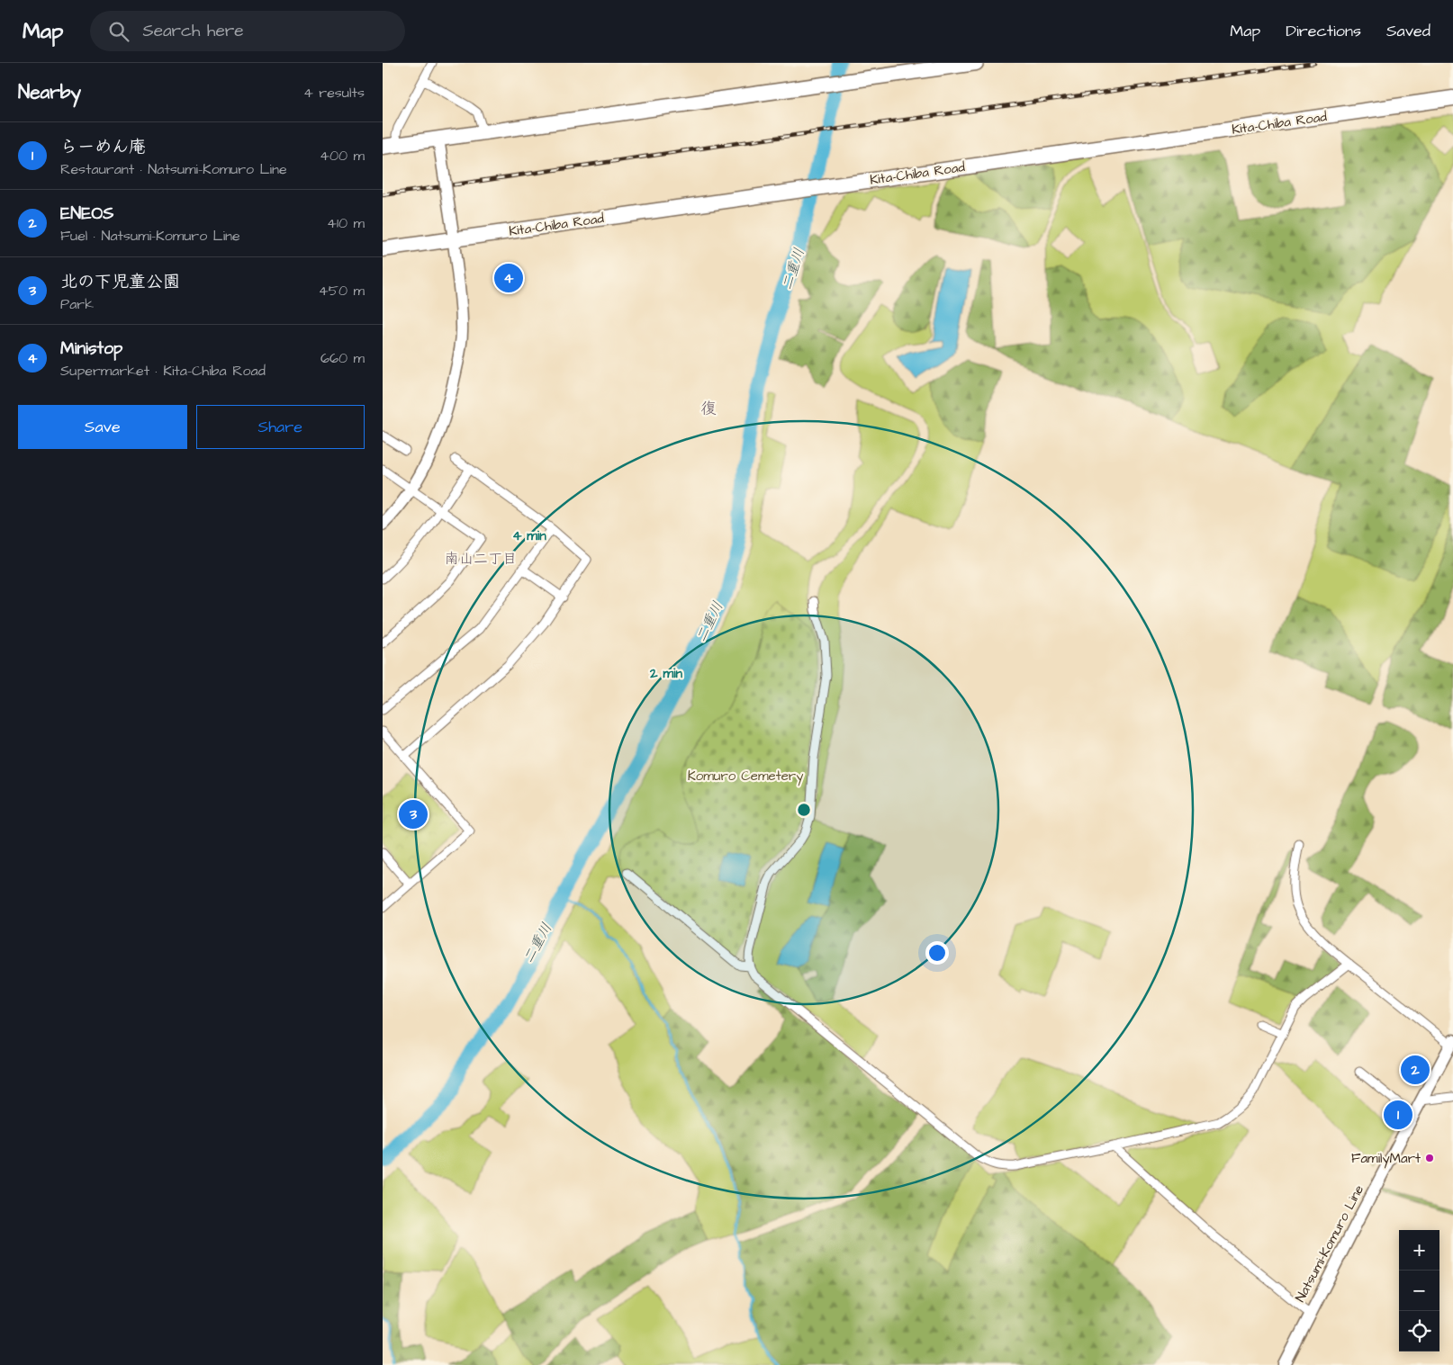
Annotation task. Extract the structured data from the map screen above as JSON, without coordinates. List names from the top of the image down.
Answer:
{
  "streets": {
    "highway": ["Kita-Chiba Road"],
    "street": ["Natsumi-Komuro Line"]
  },
  "districts": ["復", "南山二丁目"],
  "water": ["二重川"],
  "parks": ["Komuro Cemetery"],
  "places": ["FamilyMart"],
  "page": {
    "header": "Map",
    "search": "Search here",
    "nav": ["Map", "Directions", "Saved"],
    "heading": ["Nearby", "4 results"],
    "list": [
      {
        "mark": "1",
        "name": "らーめん庵",
        "note": "Restaurant · Natsumi-Komuro Line",
        "value": "400 m"
      },
      {
        "mark": "2",
        "name": "ENEOS",
        "note": "Fuel · Natsumi-Komuro Line",
        "value": "410 m"
      },
      {
        "mark": "3",
        "name": "北の下児童公園",
        "note": "Park",
        "value": "450 m"
      },
      {
        "mark": "4",
        "name": "Ministop",
        "note": "Supermarket · Kita-Chiba Road",
        "value": "660 m"
      }
    ],
    "pins": [
      "4",
      "3",
      "2",
      "1"
    ],
    "buttons": ["Save", "Share"],
    "map_buttons": ["+", "−"]
  },
  "rings": ["4 min", "2 min"]
}
